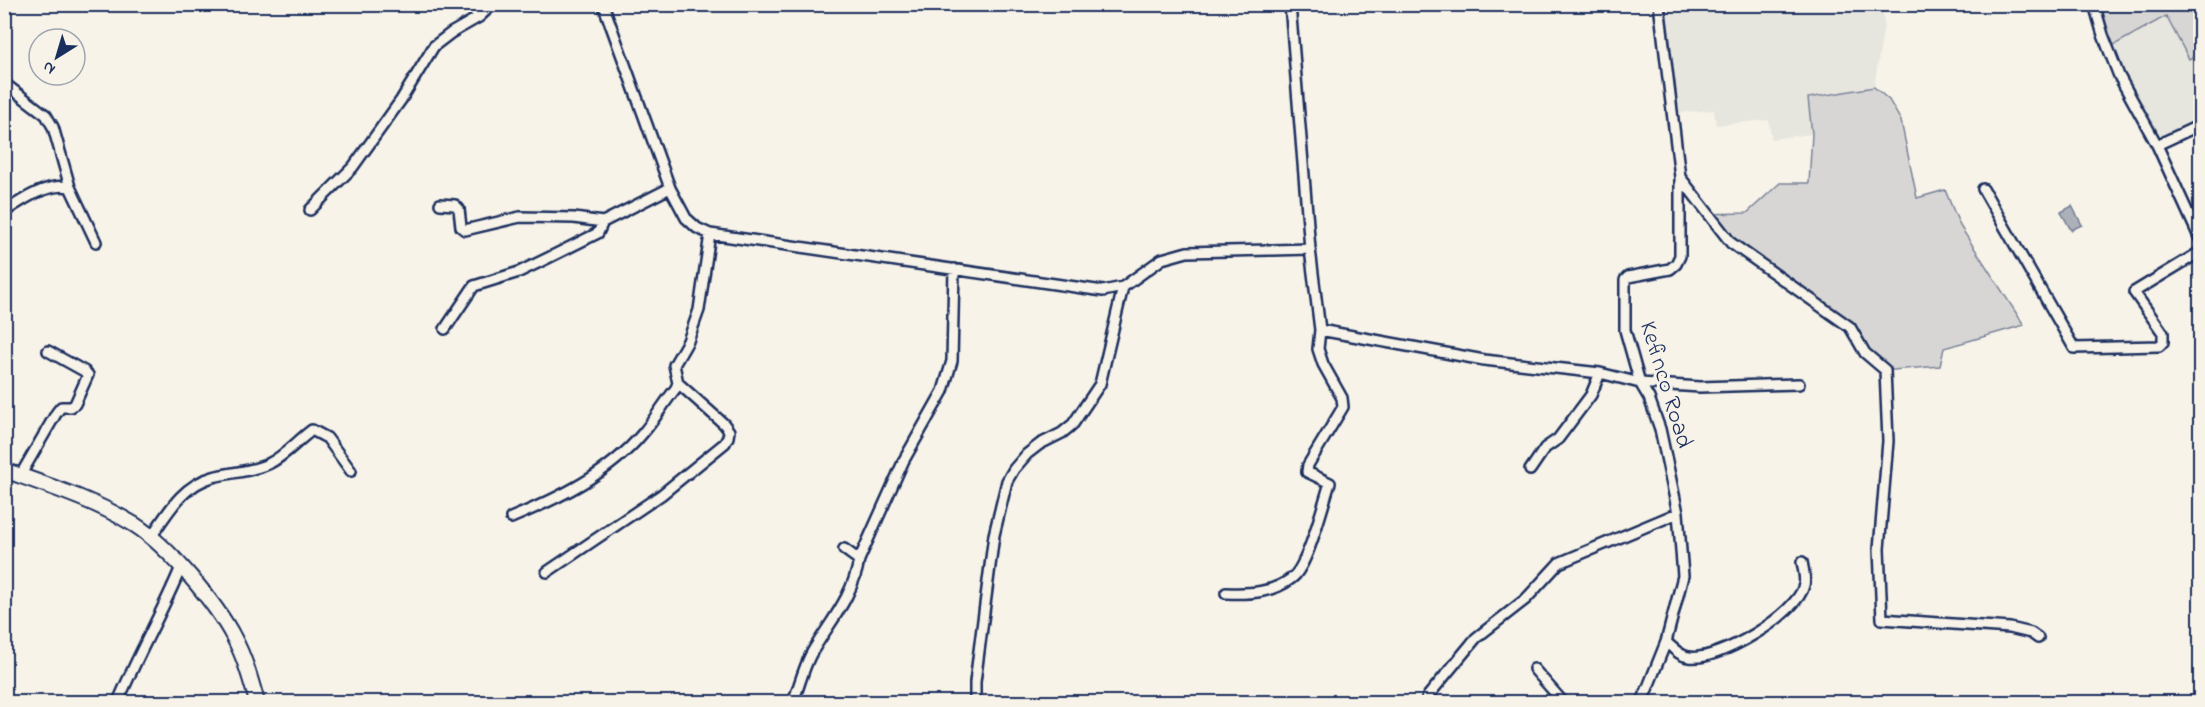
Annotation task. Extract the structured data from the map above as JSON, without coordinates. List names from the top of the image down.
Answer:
{
  "streets": {
    "street": ["Kefinco Road"]
  },
  "north": "bottom left"
}
